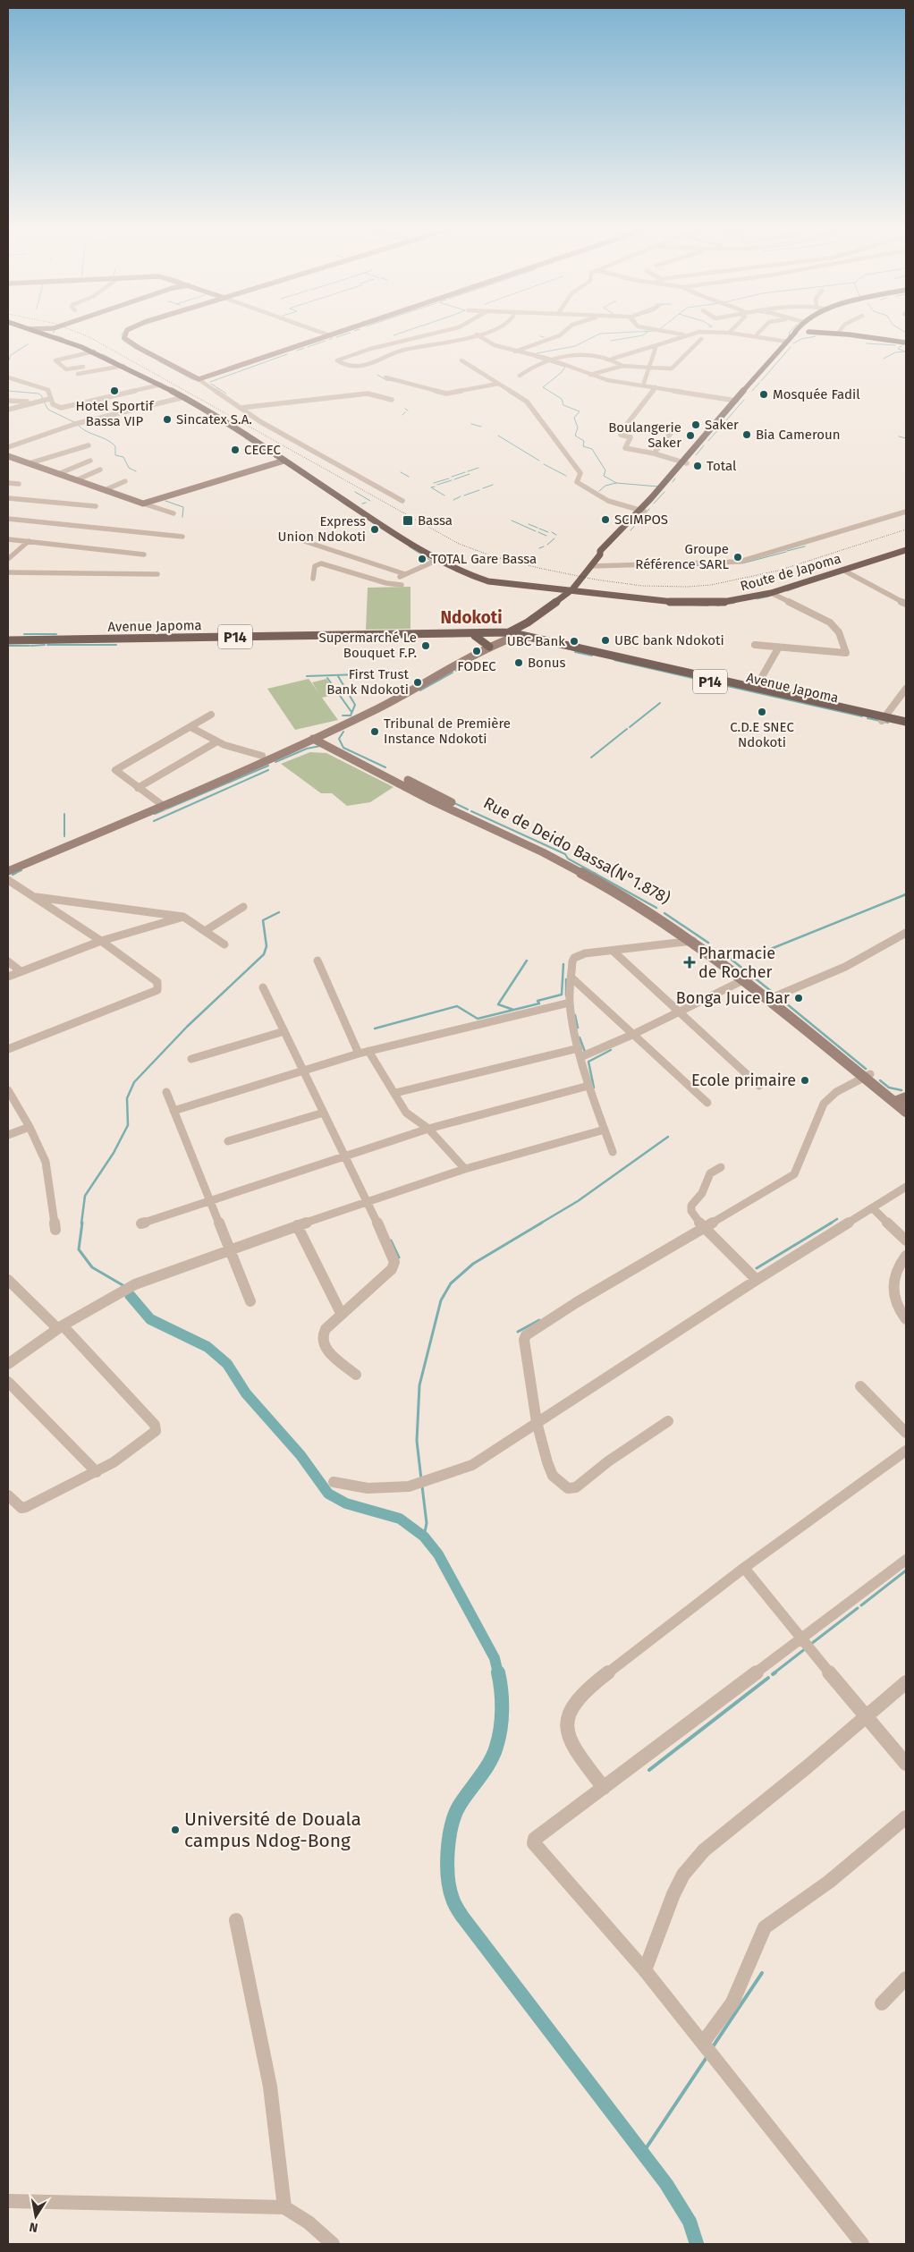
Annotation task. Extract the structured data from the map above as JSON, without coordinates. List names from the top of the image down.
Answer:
{
  "streets": {
    "main road": [
      "Route de Japoma",
      "Avenue Japoma",
      "P14",
      "Rue de Deido Bassa(N°1.878)"
    ]
  },
  "districts": ["Ndokoti"],
  "places": {
    "other": [
      "Hotel Sportif Bassa VIP",
      "Mosquée Fadil",
      "Sincatex S.A.",
      "Saker",
      "Bia Cameroun",
      "Boulangerie Saker",
      "CECEC",
      "Total",
      "SCIMPOS",
      "Express Union Ndokoti",
      "Groupe Référence SARL",
      "TOTAL Gare Bassa",
      "UBC bank Ndokoti",
      "UBC Bank",
      "Supermarché Le Bouquet F.P.",
      "FODEC",
      "Bonus",
      "First Trust Bank Ndokoti",
      "C.D.E SNEC Ndokoti",
      "Tribunal de Première Instance Ndokoti",
      "Bonga Juice Bar",
      "Ecole primaire",
      "Université de Douala campus Ndog-Bong"
    ],
    "transit": ["Bassa"],
    "health": ["Pharmacie de Rocher"]
  },
  "north": "bottom"
}
